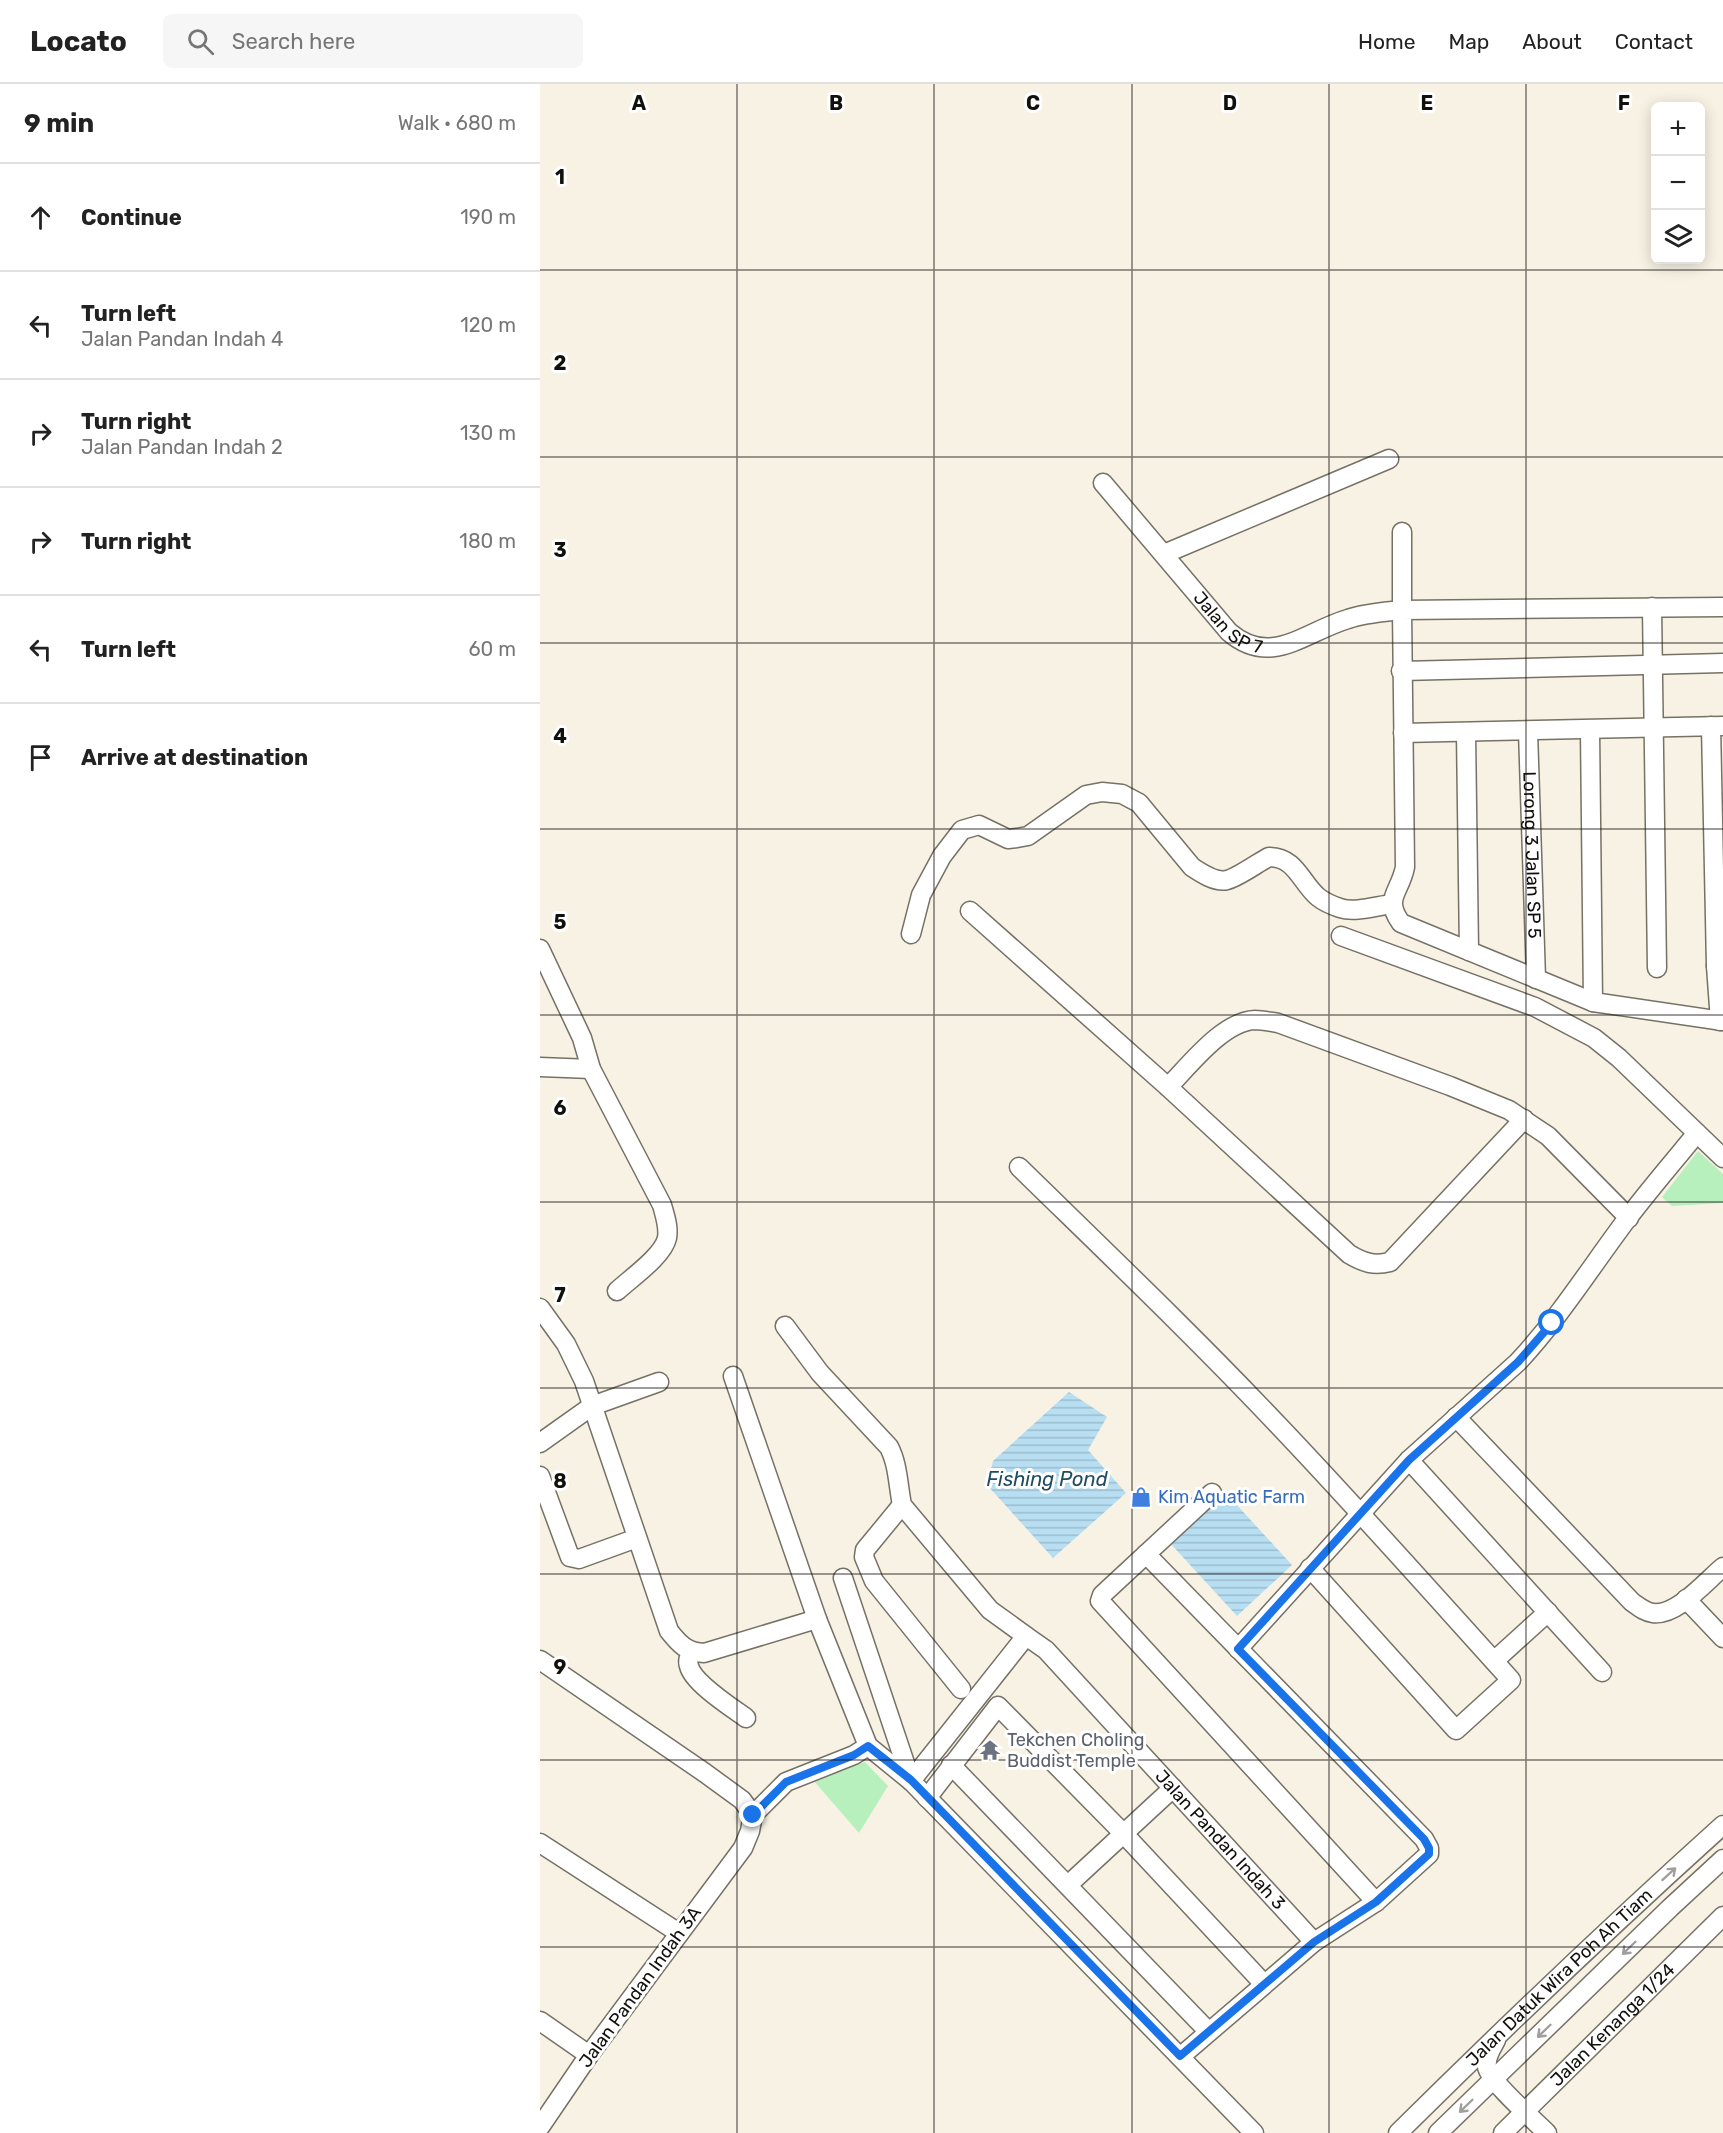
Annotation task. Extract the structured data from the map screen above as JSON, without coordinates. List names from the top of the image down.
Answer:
{
  "streets": {
    "street": [
      "Jalan SP 7",
      "Lorong 3 Jalan SP 5",
      "Jalan Pandan Indah 3",
      "Jalan Datuk Wira Poh Ah Tiam",
      "Jalan Pandan Indah 3A",
      "Jalan Kenanga 1/24"
    ]
  },
  "water": ["Fishing Pond"],
  "places": {
    "shop": ["Kim Aquatic Farm"],
    "temple": ["Tekchen Choling Buddist Temple"]
  },
  "page": {
    "header": "Locato",
    "search": "Search here",
    "nav": [
      "Home",
      "Map",
      "About",
      "Contact"
    ],
    "heading": ["9 min", "Walk · 680 m"],
    "map_buttons": ["+", "−"],
    "list": [
      ["Continue", "190 m"],
      ["Turn left", "Jalan Pandan Indah 4", "120 m"],
      ["Turn right", "Jalan Pandan Indah 2", "130 m"],
      ["Turn right", "180 m"],
      ["Turn left", "60 m"],
      "Arrive at destination"
    ]
  },
  "grid": {
    "columns": [
      "A",
      "B",
      "C",
      "D",
      "E",
      "F"
    ],
    "rows": [
      "1",
      "2",
      "3",
      "4",
      "5",
      "6",
      "7",
      "8",
      "9"
    ]
  }
}
